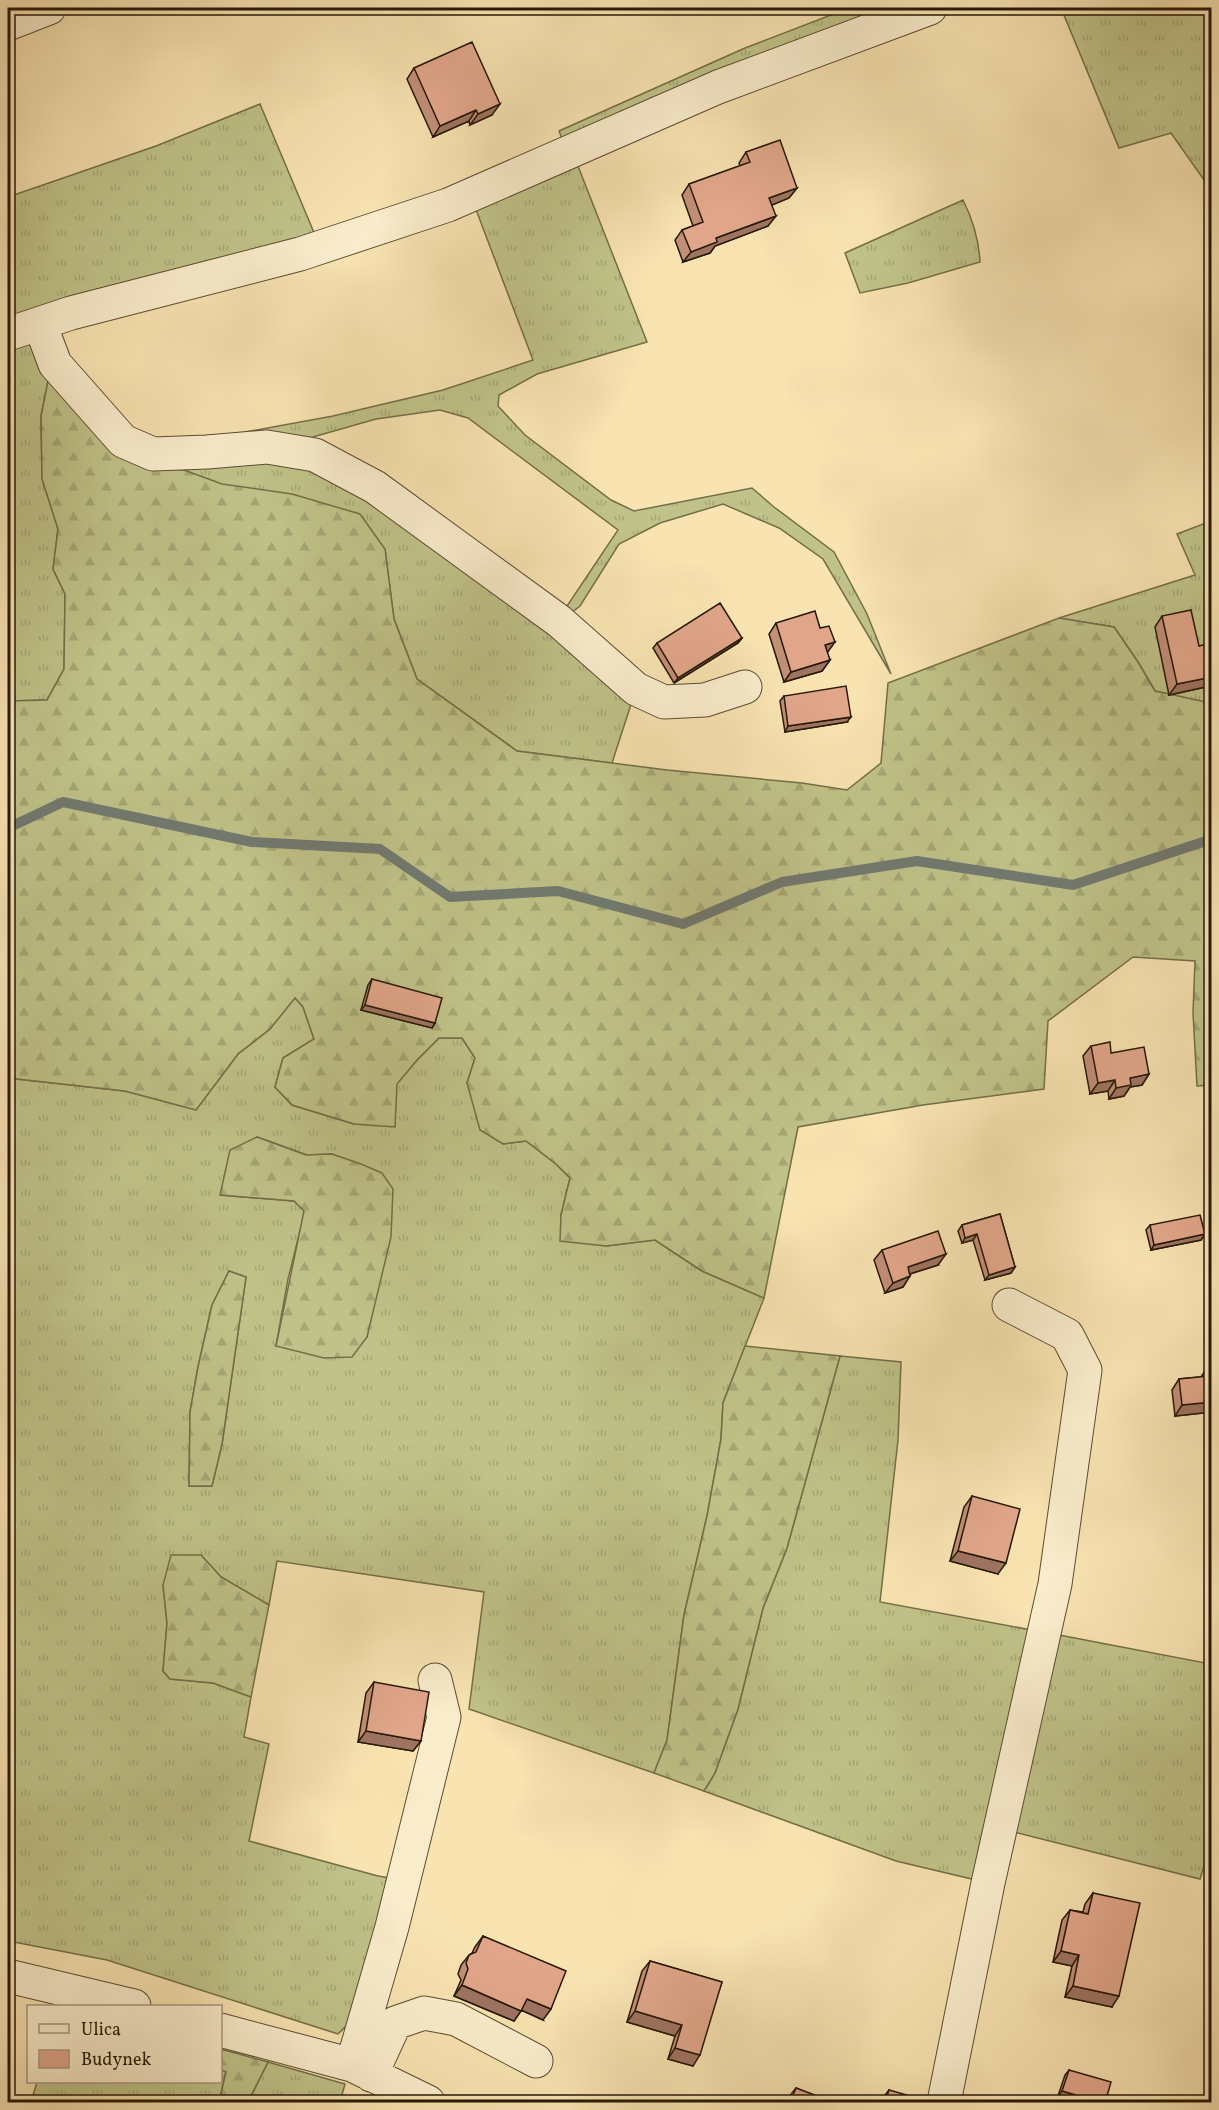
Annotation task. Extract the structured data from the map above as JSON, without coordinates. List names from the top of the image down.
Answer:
{
  "legend": ["Ulica", "Budynek"]
}
